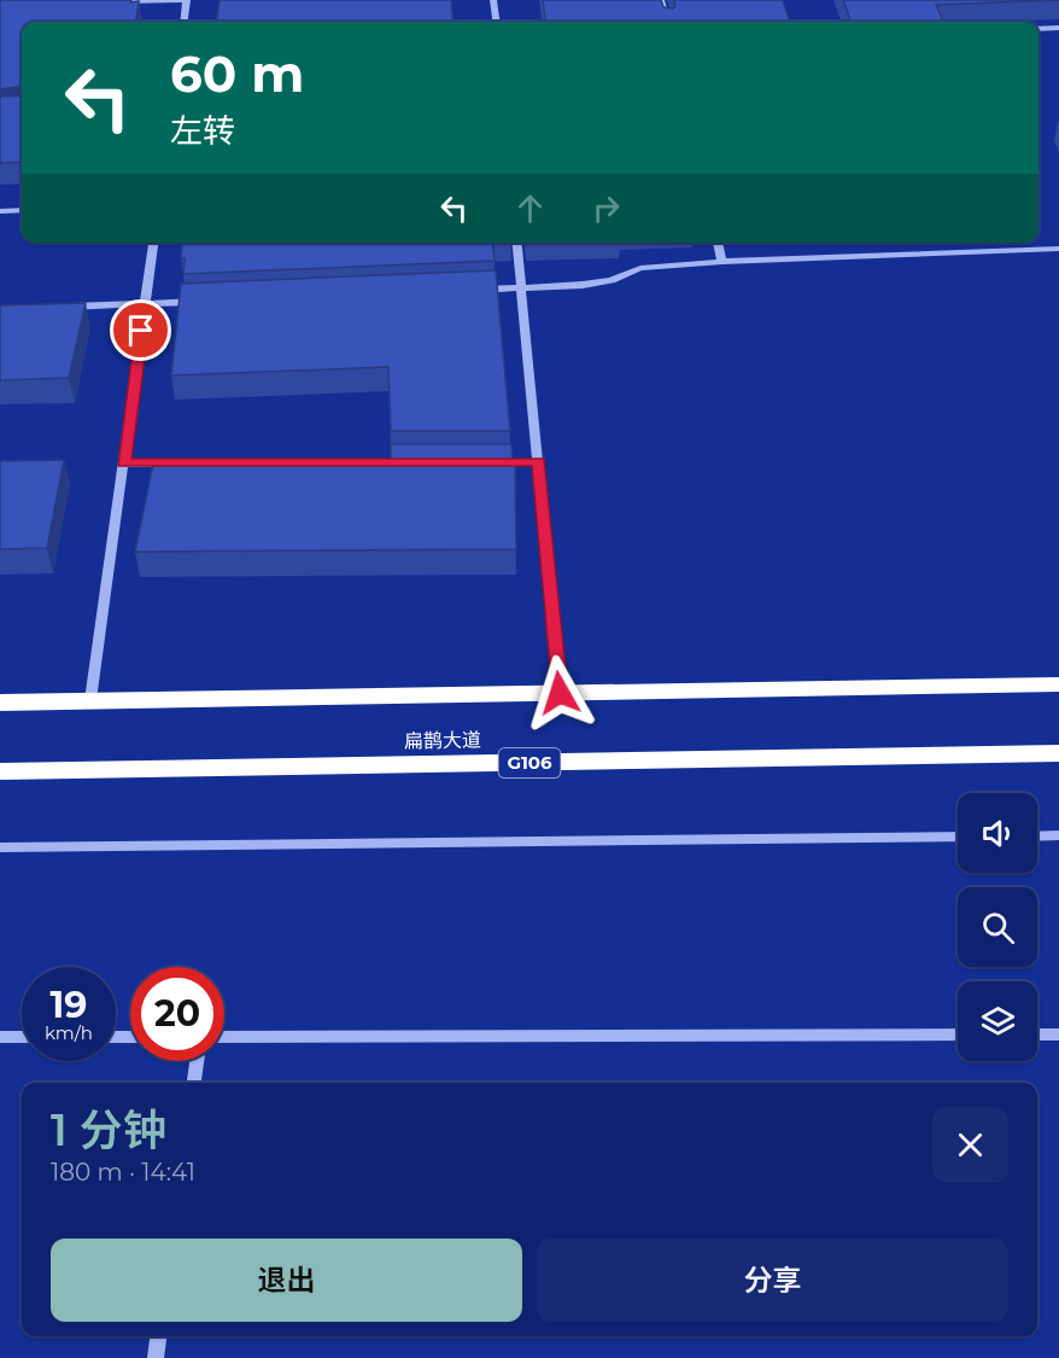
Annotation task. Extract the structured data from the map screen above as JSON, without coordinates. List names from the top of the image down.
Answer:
{
  "streets": {
    "highway": ["扁鹊大道", "G106"]
  },
  "page": {
    "turn": ["60 m", "左转"],
    "speed": "19 km/h",
    "limit": "20",
    "heading": ["1 分钟", "180 m · 14:41"],
    "buttons": ["退出", "分享"]
  }
}
